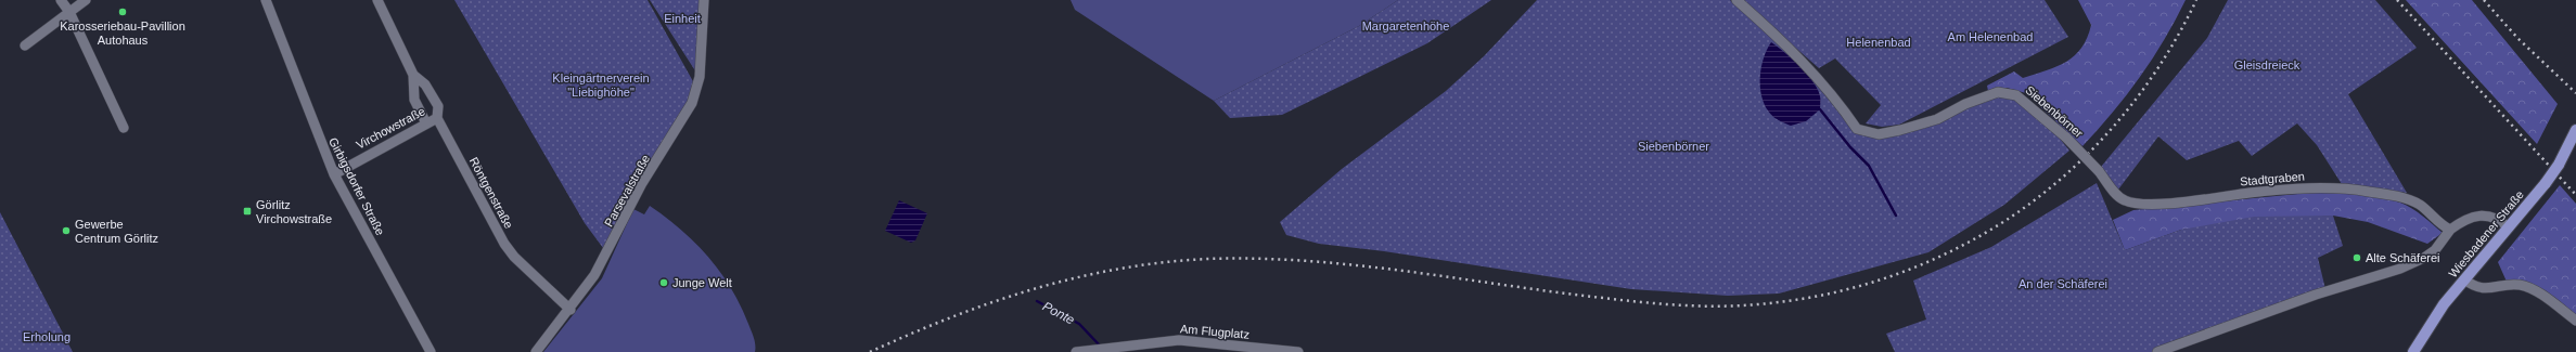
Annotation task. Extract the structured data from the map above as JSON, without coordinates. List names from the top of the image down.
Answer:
{
  "streets": {
    "main road": ["Wiesbadener Straße"],
    "street": [
      "Siebenbörner",
      "Virchowstraße",
      "Stadtgraben",
      "Girbigsdorfer Straße",
      "Parsevalstraße",
      "Röntgenstraße",
      "Am Flugplatz"
    ]
  },
  "crossings": [
    ["Siebenbörner", "Stadtgraben"],
    ["Virchowstraße", "Girbigsdorfer Straße"],
    ["Virchowstraße", "Röntgenstraße"],
    ["Parsevalstraße", "Röntgenstraße"]
  ],
  "water": ["Ponte"],
  "parks": [
    "Einheit",
    "Margaretenhöhe",
    "Am Helenenbad",
    "Helenenbad",
    "Gleisdreieck",
    "Kleingärtnerverein \"Liebighöhe\"",
    "Siebenbörner",
    "An der Schäferei",
    "Erholung"
  ],
  "places": {
    "other": [
      "Karosseriebau-Pavillion Autohaus",
      "Gewerbe Centrum Görlitz",
      "Alte Schäferei",
      "Junge Welt"
    ],
    "transit": ["Görlitz Virchowstraße"]
  }
}
